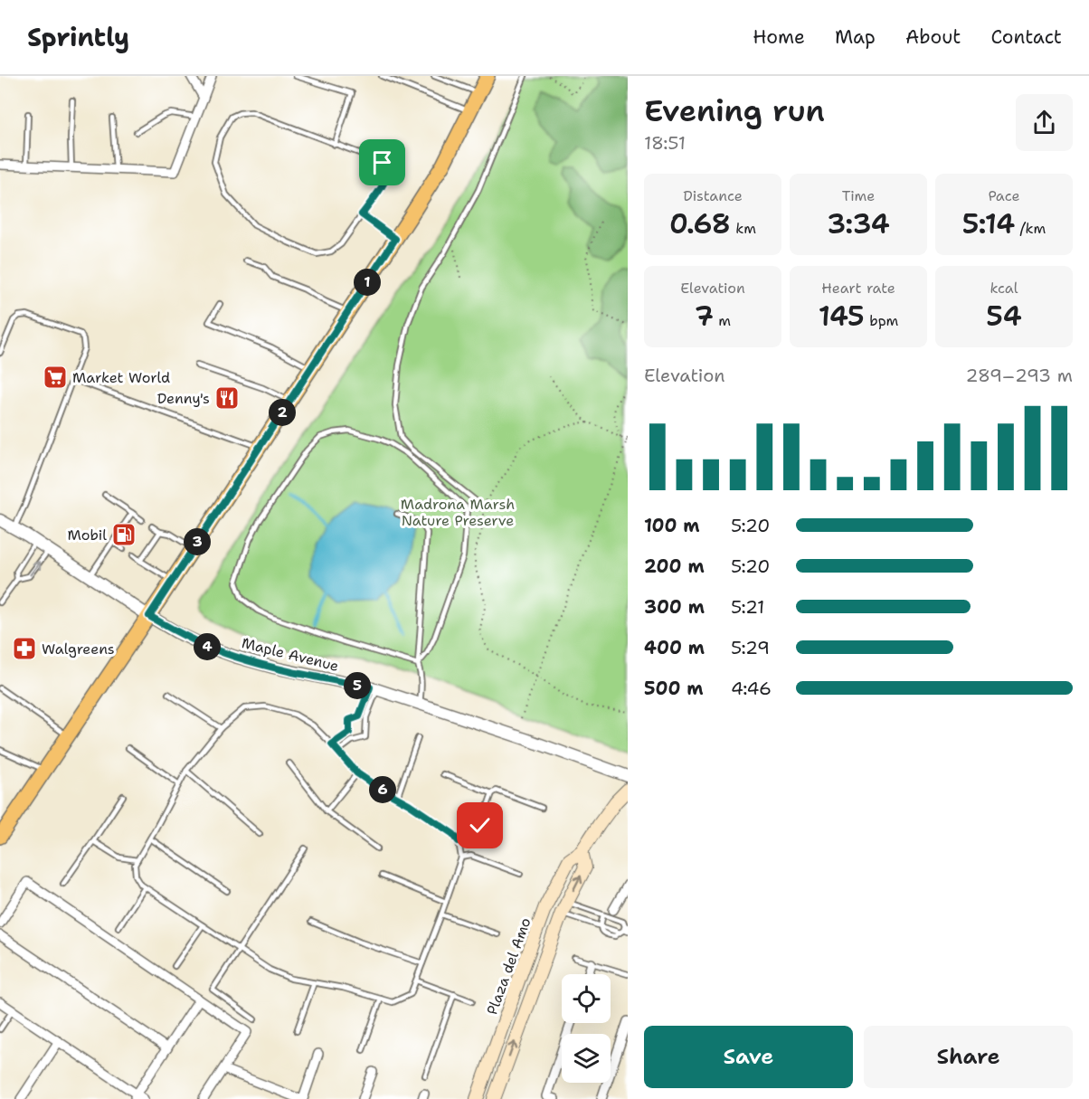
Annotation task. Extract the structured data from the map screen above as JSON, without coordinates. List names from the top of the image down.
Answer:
{
  "streets": {
    "main road": ["Plaza del Amo"],
    "street": ["Maple Avenue"]
  },
  "parks": ["Madrona Marsh Nature Preserve"],
  "places": {
    "supermarket": ["Market World"],
    "restaurant": ["Denny's"],
    "fuel station": ["Mobil"],
    "pharmacy": ["Walgreens"]
  },
  "page": {
    "header": "Sprintly",
    "nav": [
      "Home",
      "Map",
      "About",
      "Contact"
    ],
    "heading": ["Evening run", "18:51"],
    "stats": [
      ["Distance", "0.68 km"],
      ["Time", "3:34"],
      ["Pace", "5:14 /km"],
      ["Elevation", "7 m"],
      ["Heart rate", "145 bpm"],
      ["kcal", "54"]
    ],
    "pins": [
      "1",
      "2",
      "3",
      "4",
      "5",
      "6"
    ],
    "chart": ["Elevation", "289–293 m"],
    "list": [
      {
        "name": "100 m",
        "note": "5:20"
      },
      {
        "name": "200 m",
        "note": "5:20"
      },
      {
        "name": "300 m",
        "note": "5:21"
      },
      {
        "name": "400 m",
        "note": "5:29"
      },
      {
        "name": "500 m",
        "note": "4:46"
      }
    ],
    "buttons": ["Save", "Share"]
  }
}
